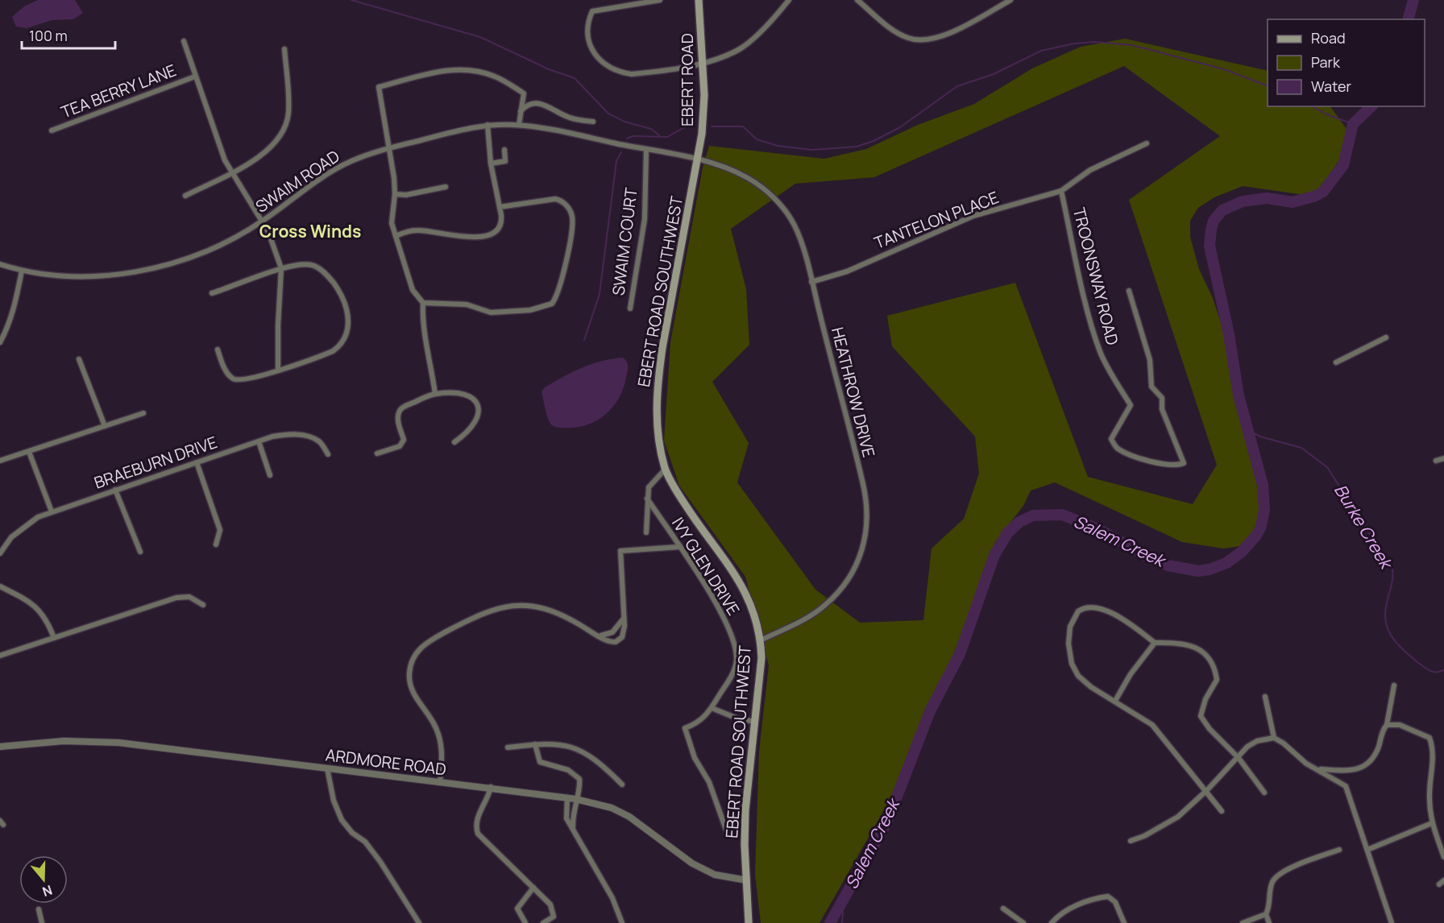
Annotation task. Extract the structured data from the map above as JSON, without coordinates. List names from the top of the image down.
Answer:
{
  "streets": {
    "main road": ["EBERT ROAD", "EBERT ROAD SOUTHWEST"],
    "street": [
      "TEA BERRY LANE",
      "SWAIM ROAD",
      "TANTELON PLACE",
      "SWAIM COURT",
      "TROONSWAY ROAD",
      "HEATHROW DRIVE",
      "BRAEBURN DRIVE",
      "IVY GLEN DRIVE",
      "ARDMORE ROAD"
    ]
  },
  "crossings": [
    ["EBERT ROAD", "SWAIM ROAD"],
    ["EBERT ROAD", "EBERT ROAD SOUTHWEST"],
    ["EBERT ROAD", "HEATHROW DRIVE"],
    ["SWAIM ROAD", "SWAIM COURT"],
    ["SWAIM ROAD", "EBERT ROAD SOUTHWEST"],
    ["SWAIM ROAD", "HEATHROW DRIVE"],
    ["TANTELON PLACE", "TROONSWAY ROAD"],
    ["TANTELON PLACE", "HEATHROW DRIVE"],
    ["EBERT ROAD SOUTHWEST", "HEATHROW DRIVE"],
    ["EBERT ROAD SOUTHWEST", "ARDMORE ROAD"]
  ],
  "districts": ["Cross Winds"],
  "water": ["Burke Creek", "Salem Creek"],
  "legend": ["Road", "Park", "Water"],
  "scale_bar": "100 m",
  "north": "bottom"
}
